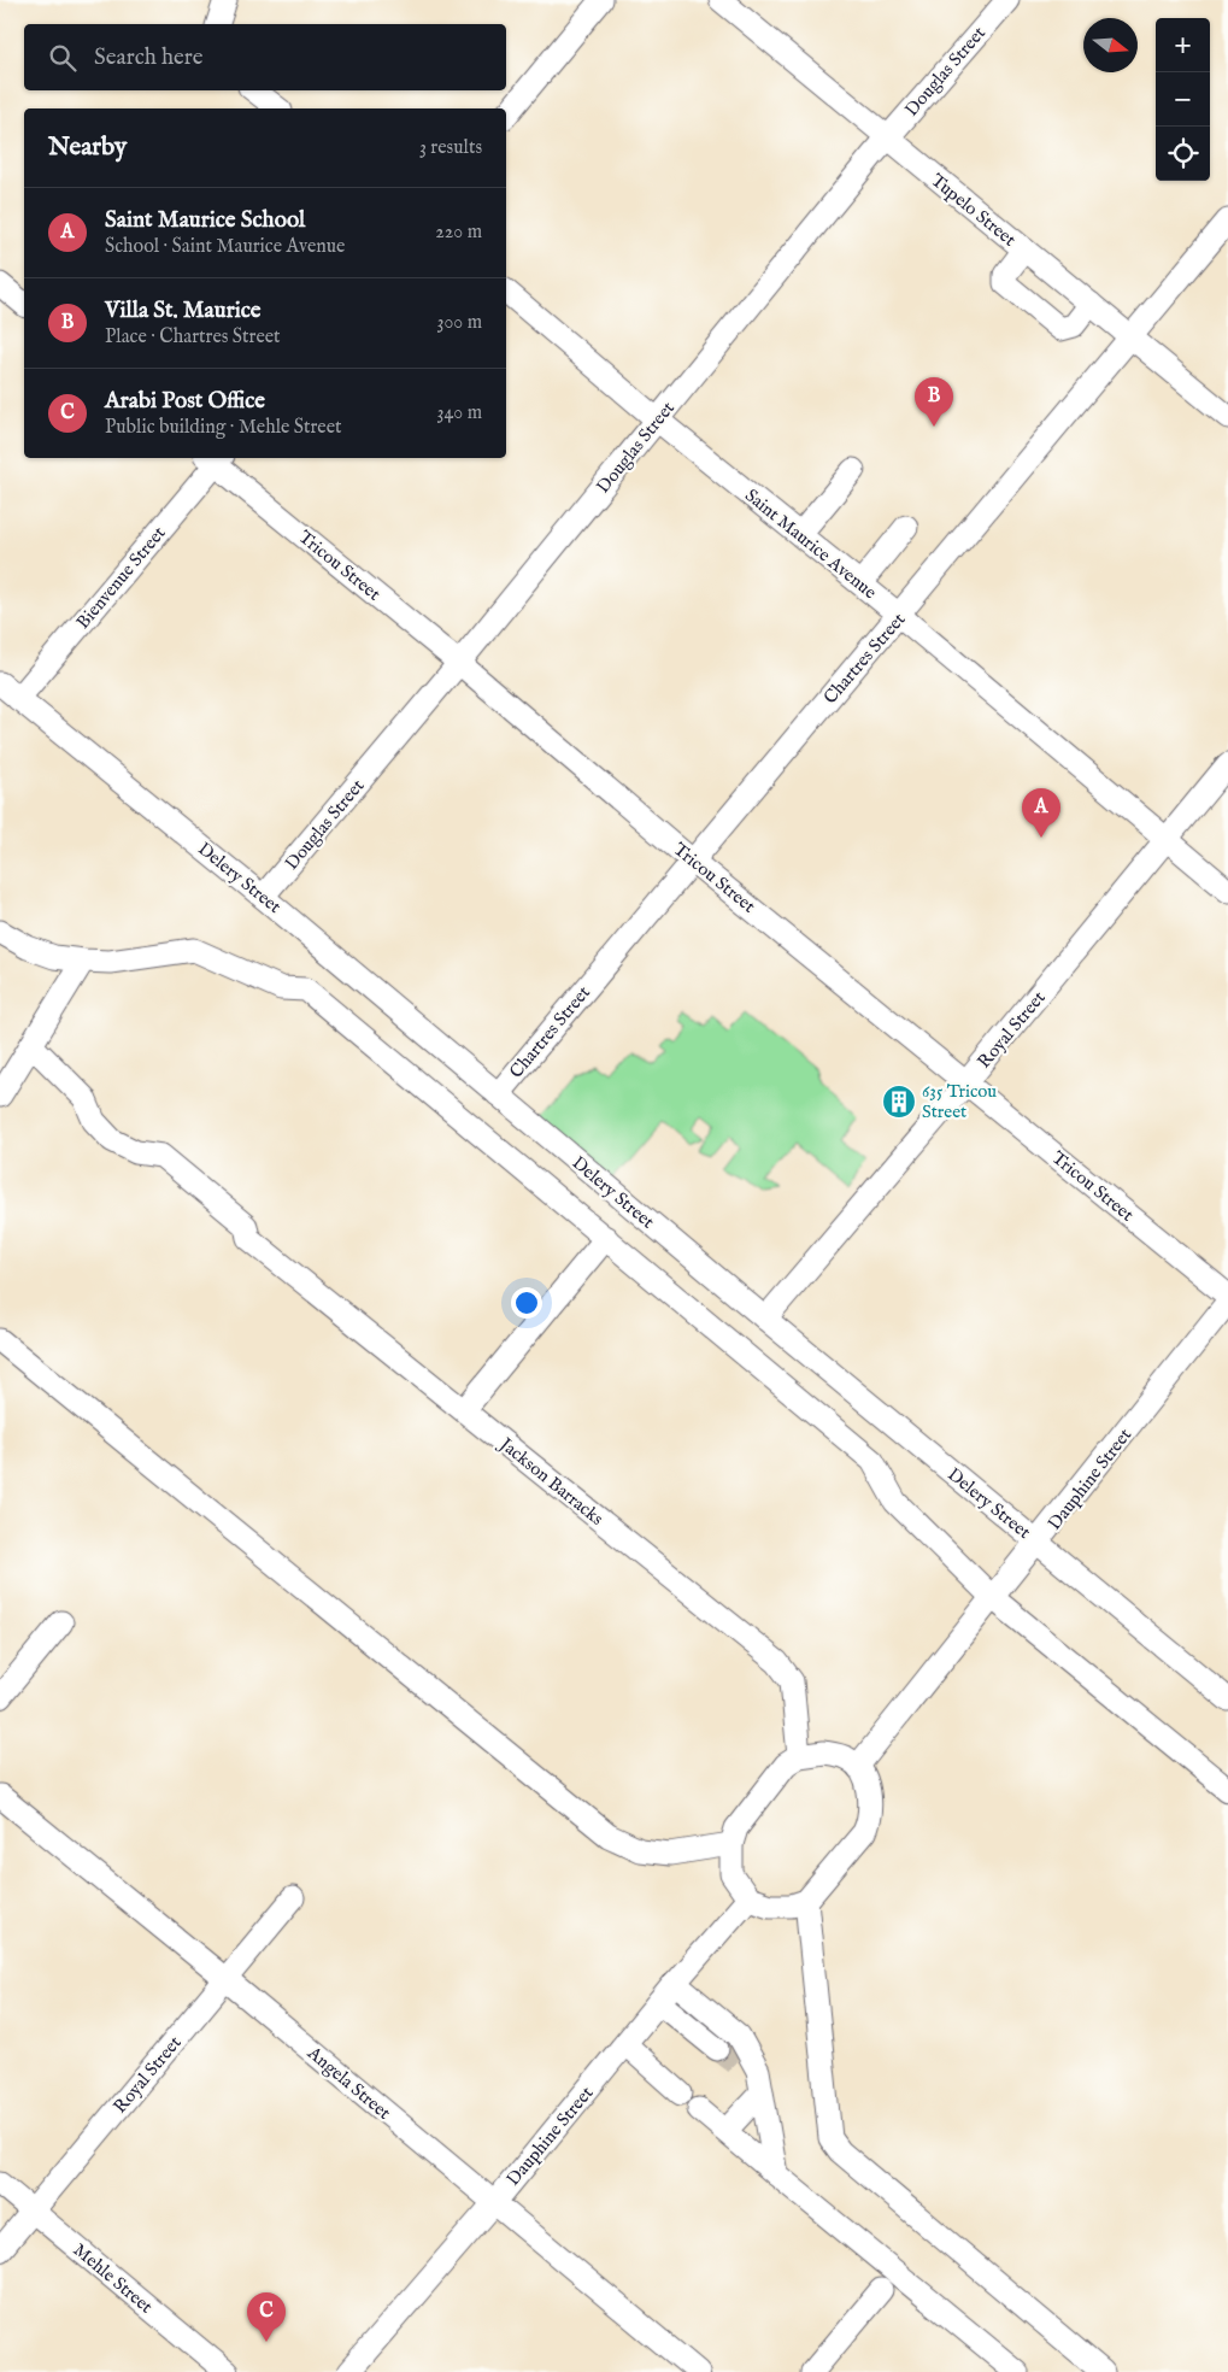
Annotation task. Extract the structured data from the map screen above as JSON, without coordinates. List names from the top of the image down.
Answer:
{
  "streets": {
    "street": [
      "Douglas Street",
      "Tupelo Street",
      "Saint Maurice Avenue",
      "Tricou Street",
      "Bienvenue Street",
      "Chartres Street",
      "Delery Street",
      "Royal Street",
      "Dauphine Street",
      "Jackson Barracks",
      "Angela Street",
      "Mehle Street"
    ]
  },
  "crossings": [
    ["Douglas Street", "Tupelo Street"],
    ["Douglas Street", "Saint Maurice Avenue"],
    ["Douglas Street", "Tricou Street"],
    ["Douglas Street", "Delery Street"],
    ["Tupelo Street", "Chartres Street"],
    ["Saint Maurice Avenue", "Chartres Street"],
    ["Saint Maurice Avenue", "Royal Street"],
    ["Tricou Street", "Bienvenue Street"],
    ["Tricou Street", "Chartres Street"],
    ["Tricou Street", "Royal Street"],
    ["Bienvenue Street", "Delery Street"],
    ["Chartres Street", "Delery Street"],
    ["Delery Street", "Royal Street"],
    ["Delery Street", "Dauphine Street"],
    ["Royal Street", "Angela Street"],
    ["Royal Street", "Mehle Street"],
    ["Dauphine Street", "Jackson Barracks"],
    ["Dauphine Street", "Angela Street"]
  ],
  "places": {
    "building": ["635 Tricou Street"]
  },
  "north": "right",
  "page": {
    "map_buttons": ["+", "−"],
    "search": "Search here",
    "heading": ["Nearby", "3 results"],
    "list": [
      {
        "mark": "A",
        "name": "Saint Maurice School",
        "note": "School · Saint Maurice Avenue",
        "value": "220 m"
      },
      {
        "mark": "B",
        "name": "Villa St. Maurice",
        "note": "Place · Chartres Street",
        "value": "300 m"
      },
      {
        "mark": "C",
        "name": "Arabi Post Office",
        "note": "Public building · Mehle Street",
        "value": "340 m"
      }
    ],
    "pins": ["B", "A", "C"]
  }
}
